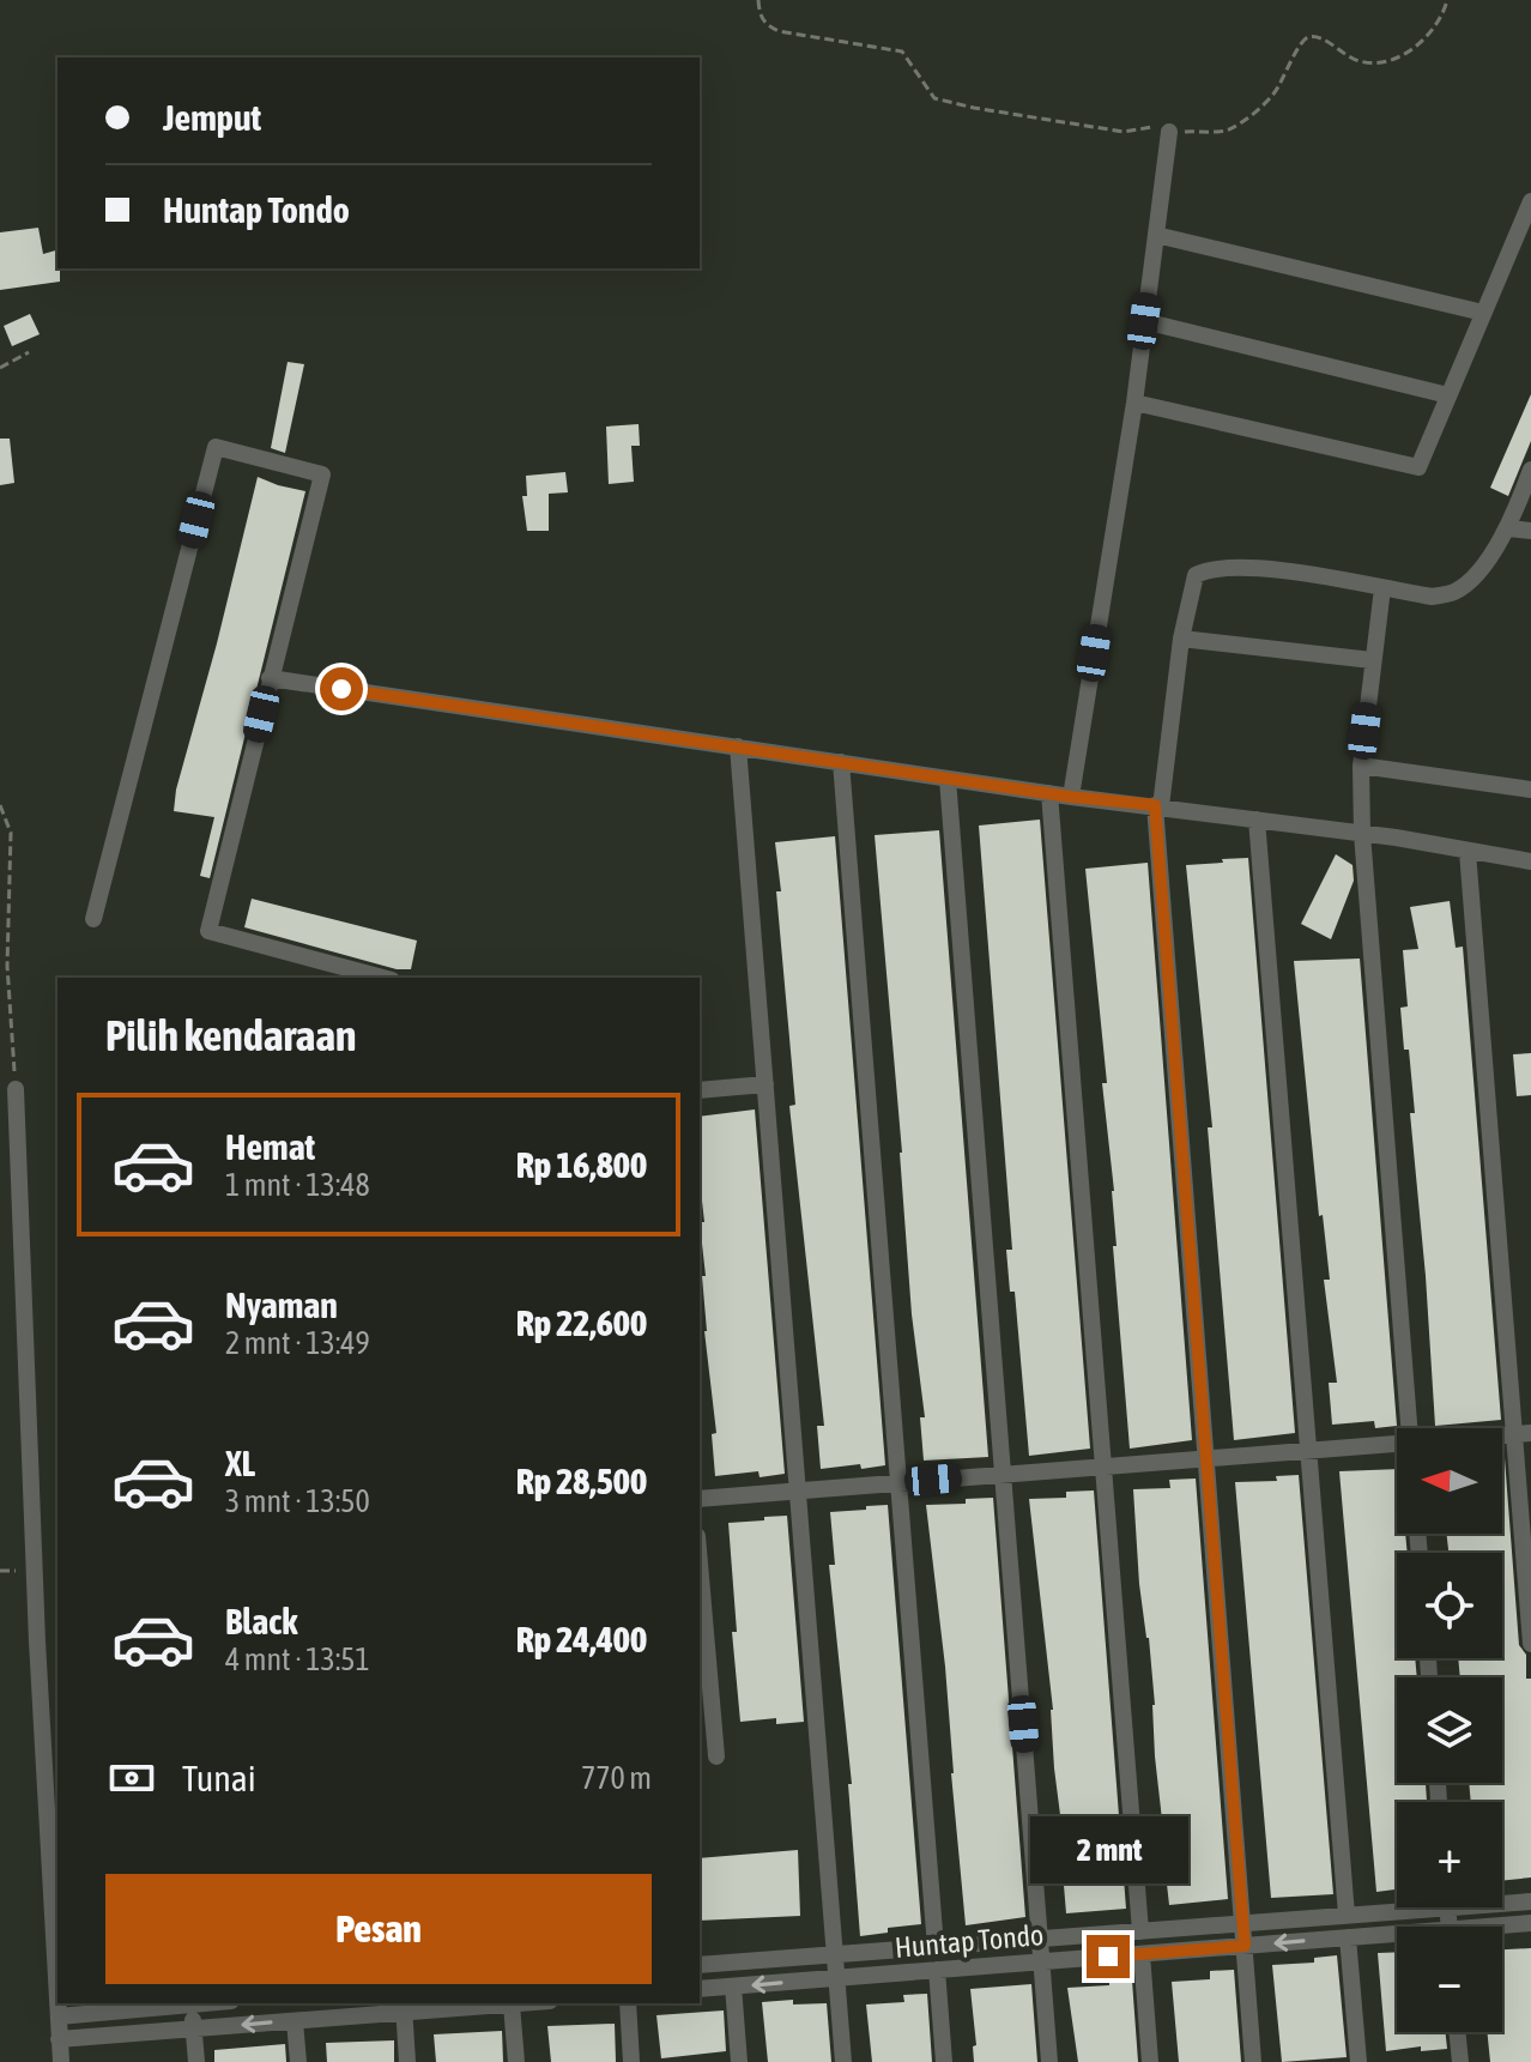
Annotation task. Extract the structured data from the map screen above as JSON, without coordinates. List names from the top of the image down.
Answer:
{
  "streets": {
    "street": ["Huntap Tondo"]
  },
  "north": "left",
  "page": {
    "banner": ["Jemput", "Huntap Tondo"],
    "heading": "Pilih kendaraan",
    "list": [
      {
        "name": "Hemat",
        "note": "1 mnt · 13:48",
        "value": "Rp 16,800"
      },
      {
        "name": "Nyaman",
        "note": "2 mnt · 13:49",
        "value": "Rp 22,600"
      },
      {
        "name": "XL",
        "note": "3 mnt · 13:50",
        "value": "Rp 28,500"
      },
      {
        "name": "Black",
        "note": "4 mnt · 13:51",
        "value": "Rp 24,400"
      }
    ],
    "map_buttons": ["+", "−"],
    "pay": ["Tunai", "770 m"],
    "bubble": "2 mnt",
    "buttons": "Pesan"
  }
}
